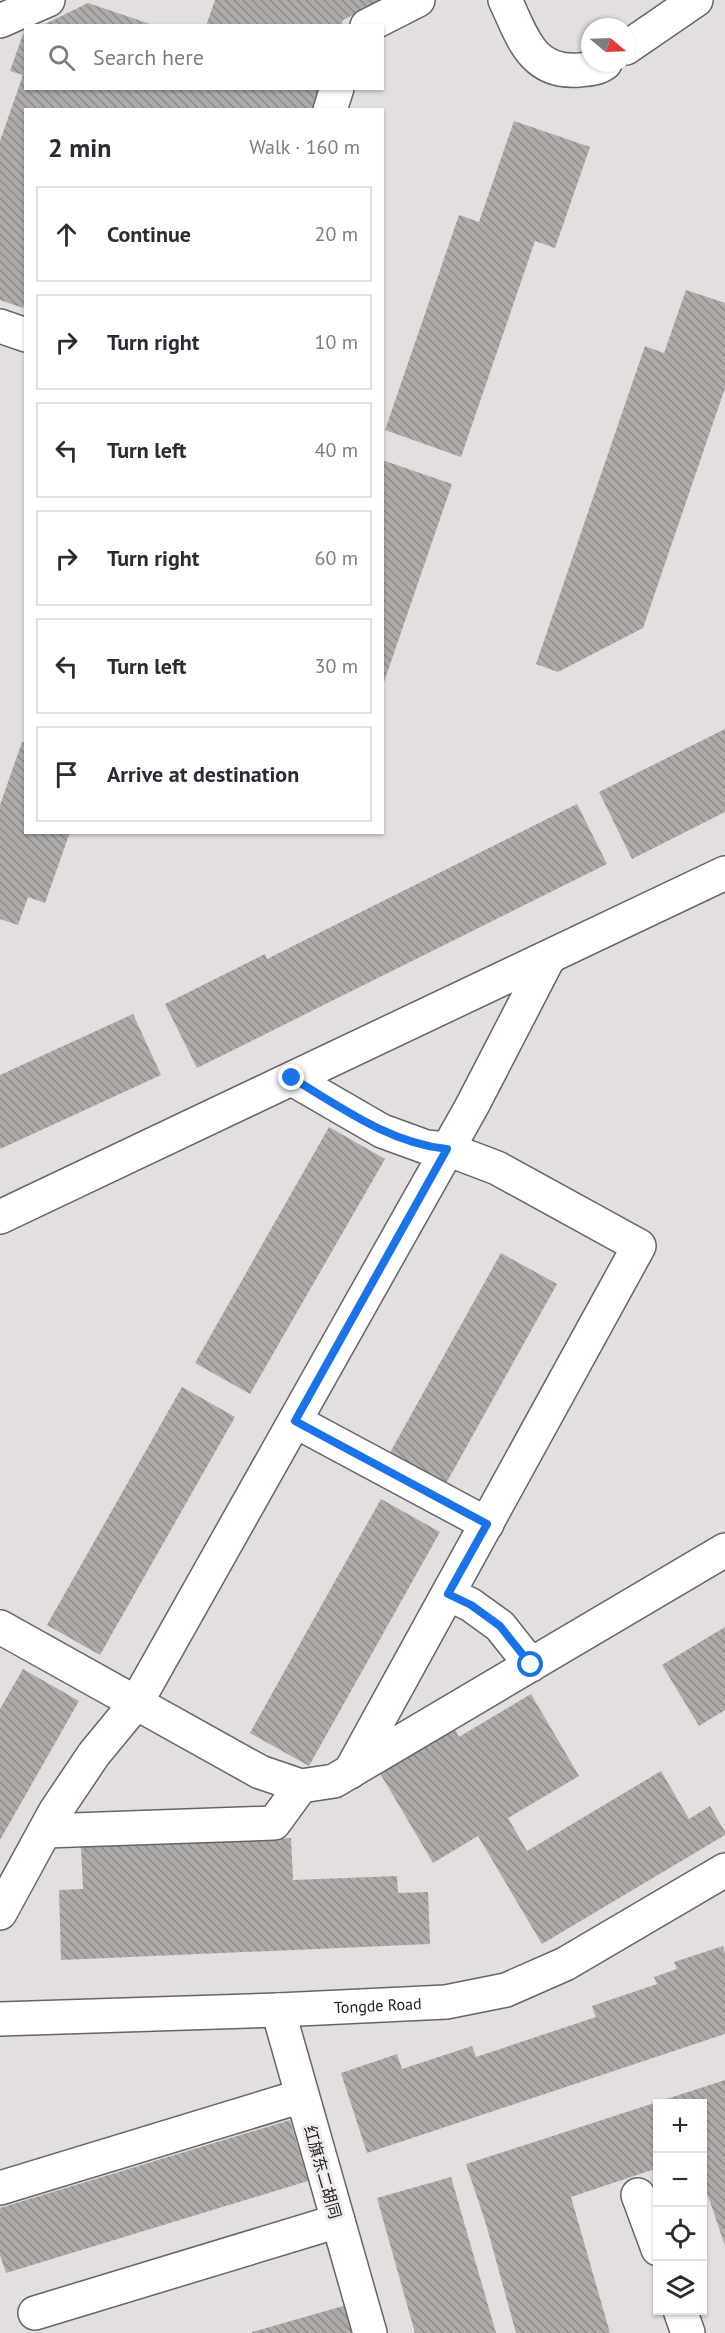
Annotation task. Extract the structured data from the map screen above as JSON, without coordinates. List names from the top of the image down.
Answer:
{
  "streets": {
    "street": ["Tongde Road", "红旗东二胡同"]
  },
  "crossings": [
    ["Tongde Road", "红旗东二胡同"]
  ],
  "north": "right",
  "page": {
    "search": "Search here",
    "heading": ["2 min", "Walk · 160 m"],
    "list": [
      ["Continue", "20 m"],
      ["Turn right", "10 m"],
      ["Turn left", "40 m"],
      ["Turn right", "60 m"],
      ["Turn left", "30 m"],
      "Arrive at destination"
    ],
    "map_buttons": ["+", "−"]
  }
}
